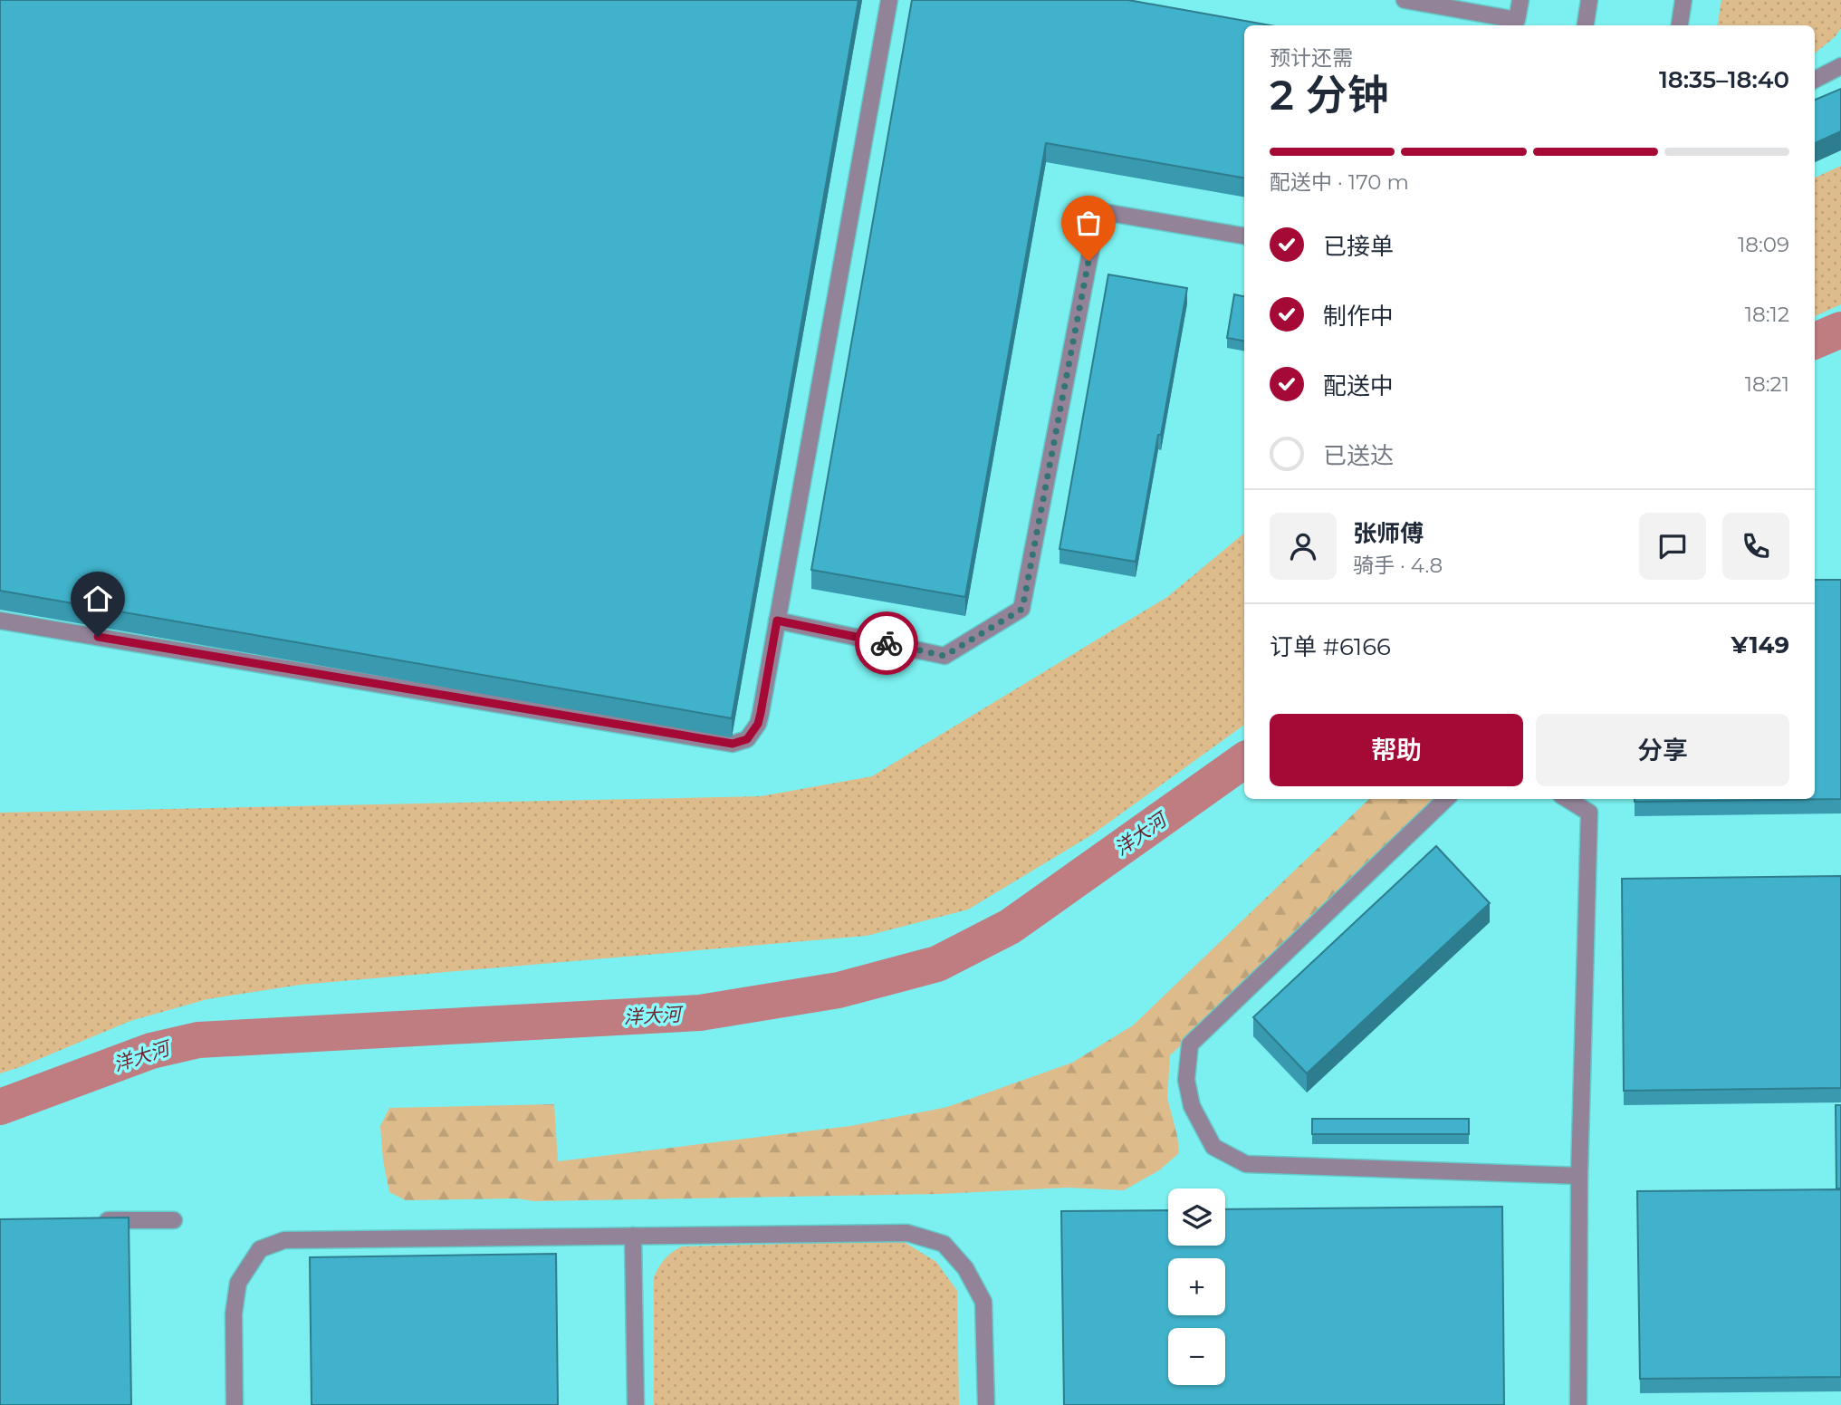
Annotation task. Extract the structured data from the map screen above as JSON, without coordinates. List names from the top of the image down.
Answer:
{
  "water": ["洋大河"],
  "page": {
    "heading": ["2 分钟", "预计还需", "18:35–18:40"],
    "panel": [
      "张师傅",
      "骑手 · 4.8",
      "订单 #6166",
      "¥149"
    ],
    "bar": "配送中 · 170 m",
    "list": [
      ["已接单", "18:09"],
      ["制作中", "18:12"],
      ["配送中", "18:21"],
      "已送达"
    ],
    "buttons": ["帮助", "分享"],
    "map_buttons": ["+", "−"]
  }
}
